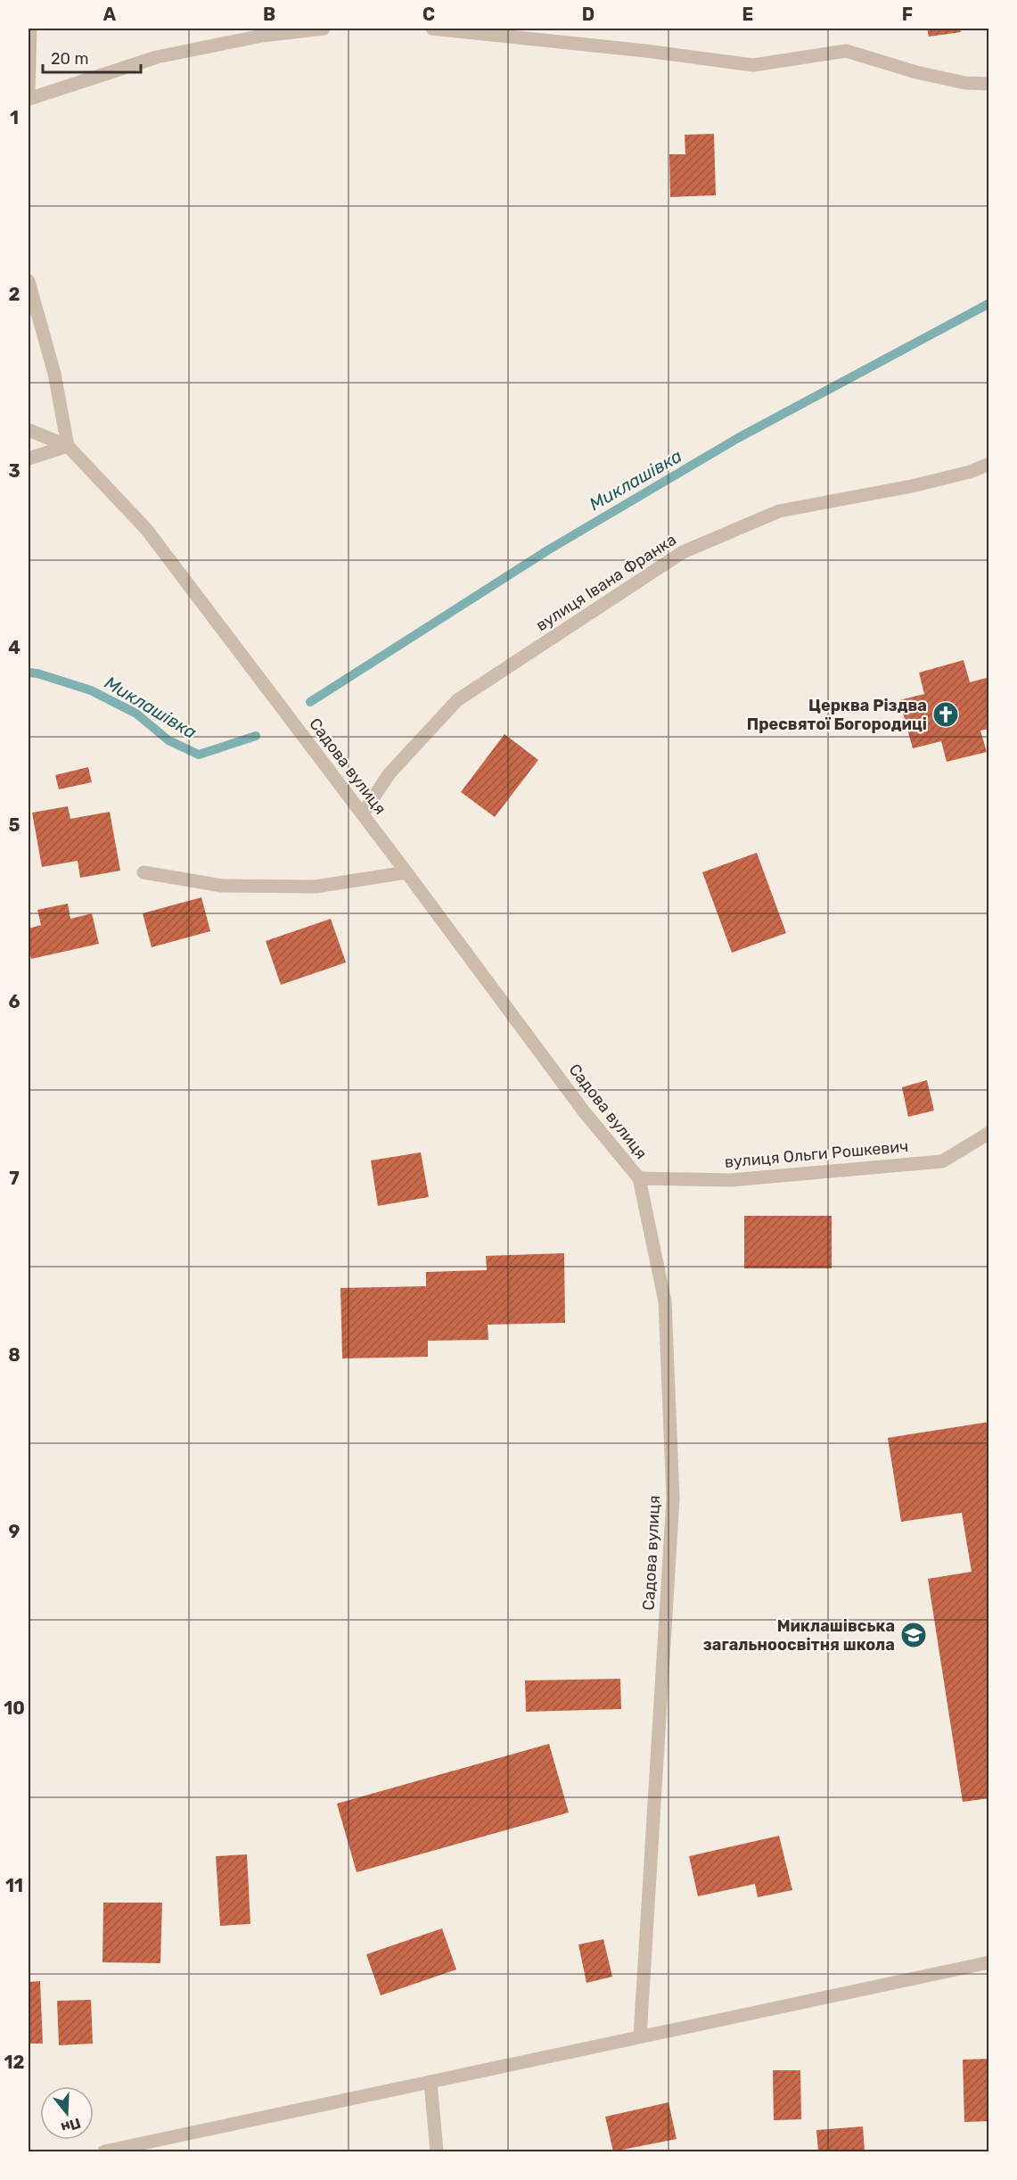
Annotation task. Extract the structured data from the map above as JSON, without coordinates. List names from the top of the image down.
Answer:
{
  "streets": {
    "street": ["вулиця Івана Франка", "Садова вулиця", "вулиця Ольги Рошкевич"]
  },
  "crossings": [
    ["вулиця Івана Франка", "Садова вулиця"],
    ["Садова вулиця", "вулиця Ольги Рошкевич"]
  ],
  "water": ["Миклашівка"],
  "places": {
    "church": ["Церква Різдва Пресвятої Богородиці"],
    "school or university": ["Миклашівська загальноосвітня школа"]
  },
  "scale_bar": "20 m",
  "north": "bottom",
  "grid": {
    "columns": [
      "A",
      "B",
      "C",
      "D",
      "E",
      "F"
    ],
    "rows": [
      "1",
      "2",
      "3",
      "4",
      "5",
      "6",
      "7",
      "8",
      "9",
      "10",
      "11",
      "12"
    ]
  }
}
